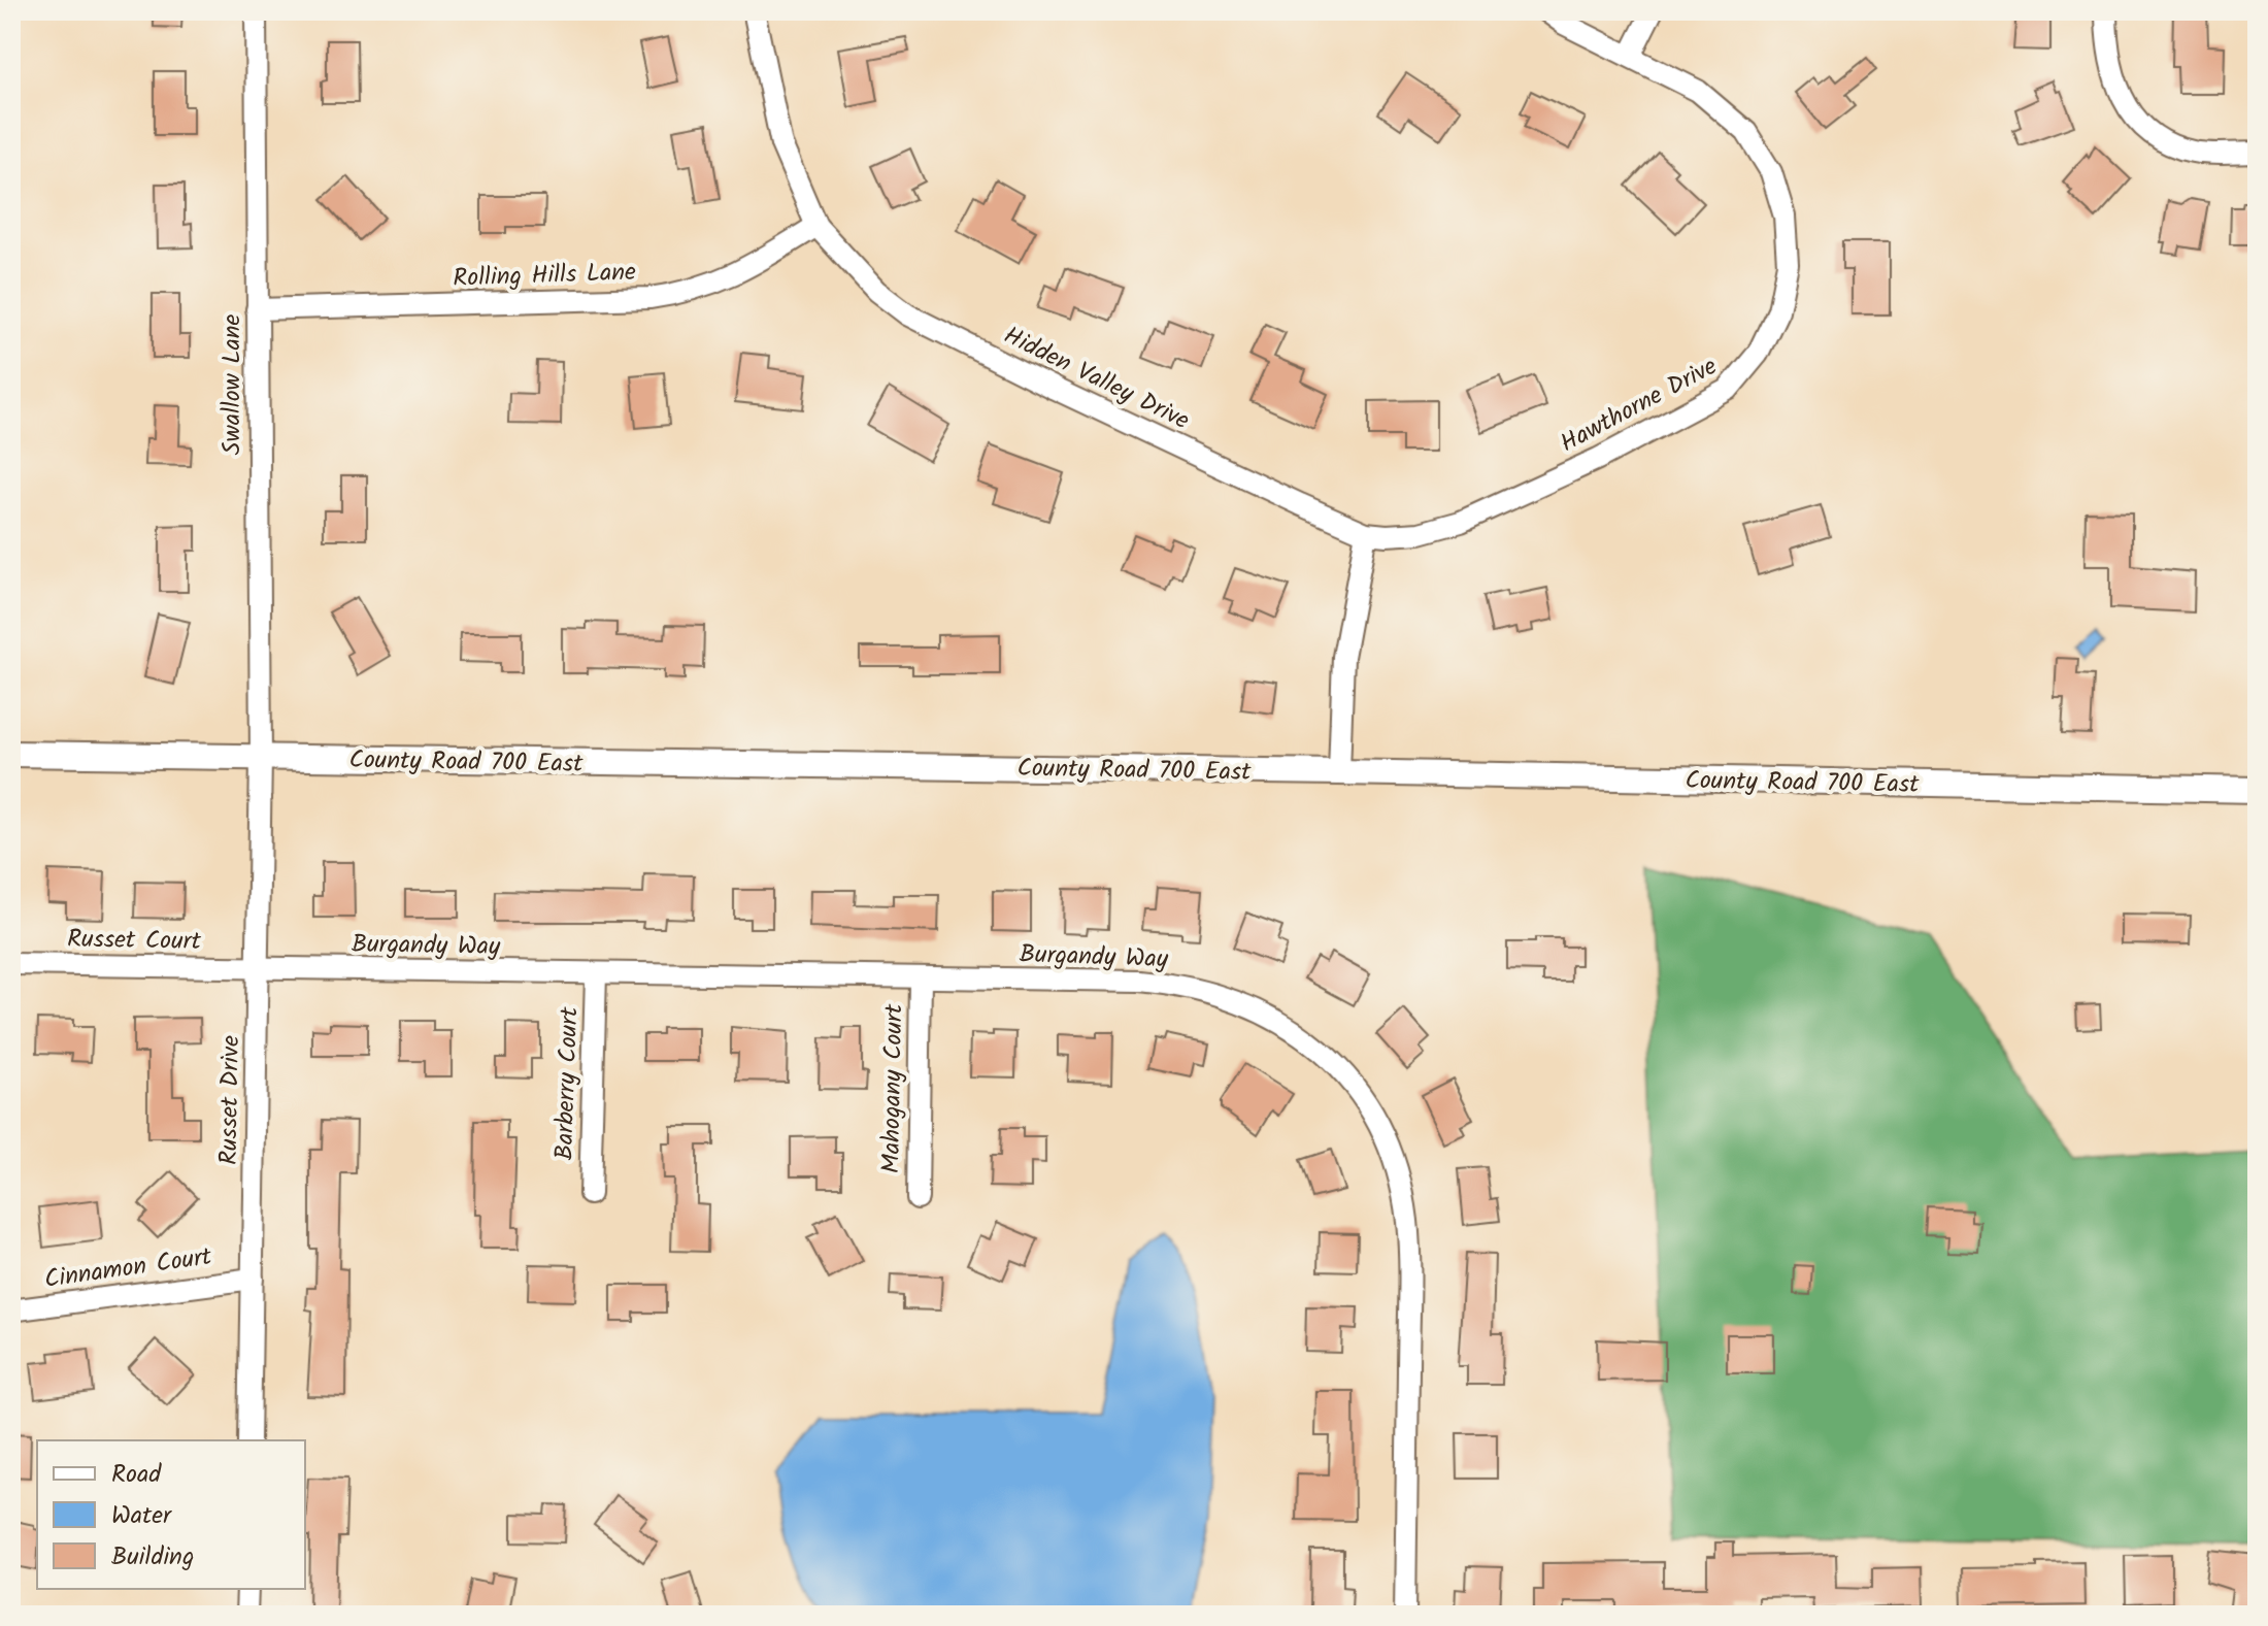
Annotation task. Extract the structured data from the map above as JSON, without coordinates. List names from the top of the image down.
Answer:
{
  "streets": {
    "main road": ["County Road 700 East"],
    "street": [
      "Rolling Hills Lane",
      "Hidden Valley Drive",
      "Swallow Lane",
      "Hawthorne Drive",
      "Russet Court",
      "Burgandy Way",
      "Barberry Court",
      "Mahogany Court",
      "Russet Drive",
      "Cinnamon Court"
    ]
  },
  "crossings": [
    ["Rolling Hills Lane", "Hidden Valley Drive"],
    ["Rolling Hills Lane", "Swallow Lane"],
    ["Hidden Valley Drive", "Hawthorne Drive"],
    ["Swallow Lane", "County Road 700 East"],
    ["Swallow Lane", "Russet Drive"],
    ["County Road 700 East", "Russet Drive"],
    ["Russet Court", "Burgandy Way"],
    ["Russet Court", "Russet Drive"],
    ["Burgandy Way", "Barberry Court"],
    ["Burgandy Way", "Mahogany Court"],
    ["Burgandy Way", "Russet Drive"],
    ["Russet Drive", "Cinnamon Court"]
  ],
  "legend": ["Road", "Water", "Building"]
}
